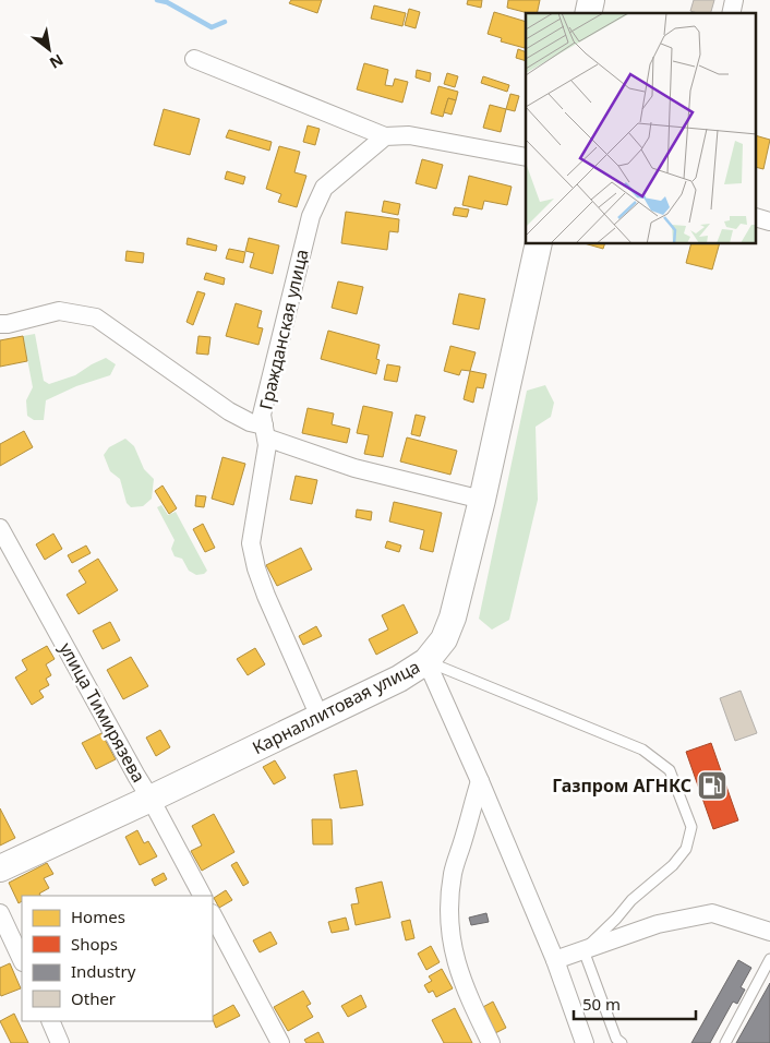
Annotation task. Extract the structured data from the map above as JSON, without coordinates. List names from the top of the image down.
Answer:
{
  "streets": {
    "street": ["Гражданская улица", "Карналлитовая улица", "улица Тимирязева"]
  },
  "crossings": [
    ["Гражданская улица", "Карналлитовая улица"],
    ["Карналлитовая улица", "улица Тимирязева"]
  ],
  "places": {
    "fuel station": ["Газпром АГНКС"]
  },
  "legend": [
    "Homes",
    "Shops",
    "Industry",
    "Other"
  ],
  "scale_bar": "50 m",
  "north": "bottom right"
}
